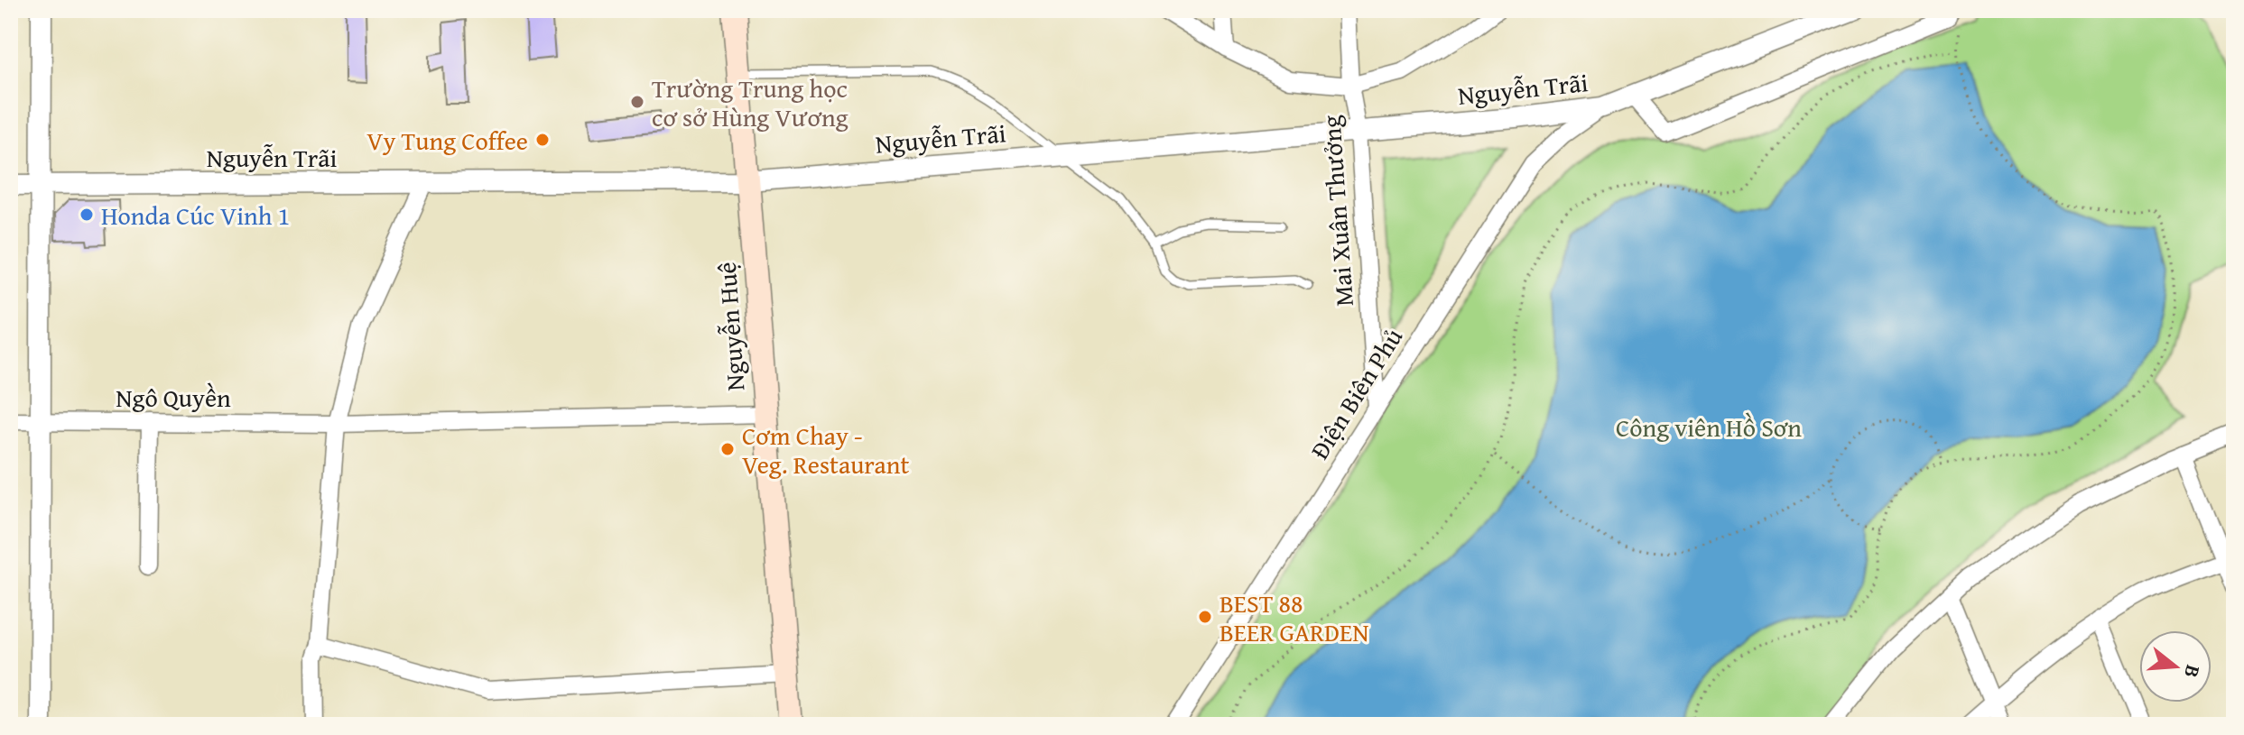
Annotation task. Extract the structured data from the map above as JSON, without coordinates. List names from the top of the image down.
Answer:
{
  "streets": {
    "main road": ["Nguyễn Huệ"],
    "street": [
      "Nguyễn Trãi",
      "Mai Xuân Thưởng",
      "Điện Biên Phủ",
      "Ngô Quyền"
    ]
  },
  "crossings": [
    ["Nguyễn Trãi", "Mai Xuân Thưởng"],
    ["Nguyễn Trãi", "Nguyễn Huệ"],
    ["Nguyễn Trãi", "Điện Biên Phủ"],
    ["Mai Xuân Thưởng", "Điện Biên Phủ"],
    ["Nguyễn Huệ", "Ngô Quyền"]
  ],
  "parks": ["Công viên Hồ Sơn"],
  "places": [
    "Trường Trung học cơ sở Hùng Vương",
    "Vy Tung Coffee",
    "Honda Cúc Vinh 1",
    "Cơm Chay - Veg. Restaurant",
    "BEST 88 BEER GARDEN"
  ],
  "north": "right"
}
